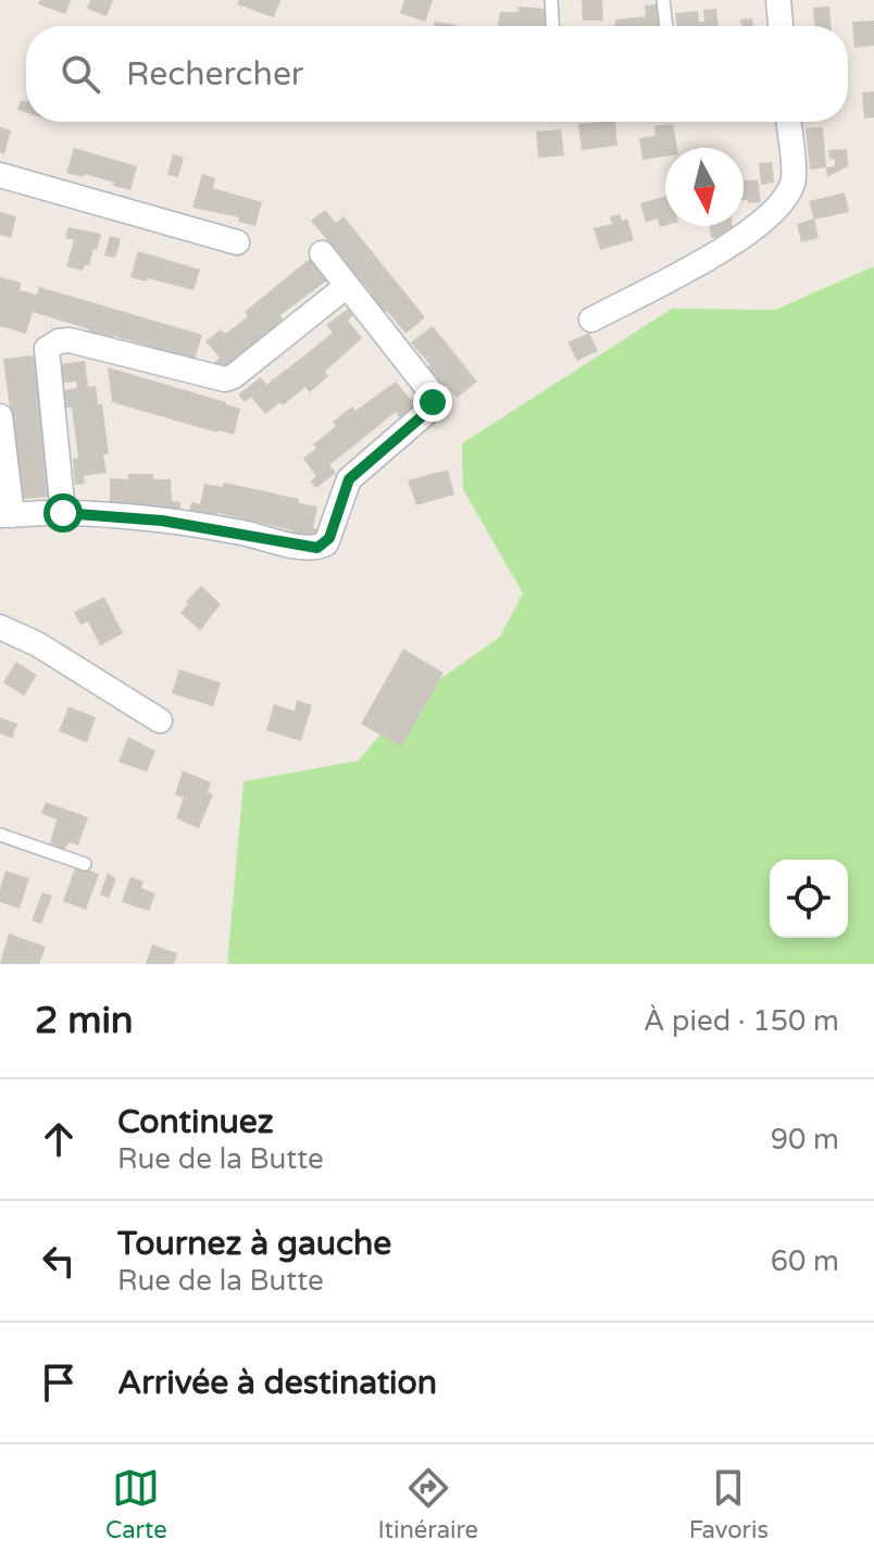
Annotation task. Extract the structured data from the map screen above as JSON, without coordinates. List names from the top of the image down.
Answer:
{
  "north": "bottom",
  "page": {
    "search": "Rechercher",
    "heading": ["2 min", "À pied · 150 m"],
    "list": [
      ["Continuez", "Rue de la Butte", "90 m"],
      ["Tournez à gauche", "Rue de la Butte", "60 m"],
      "Arrivée à destination"
    ],
    "nav": ["Carte", "Itinéraire", "Favoris"]
  }
}
